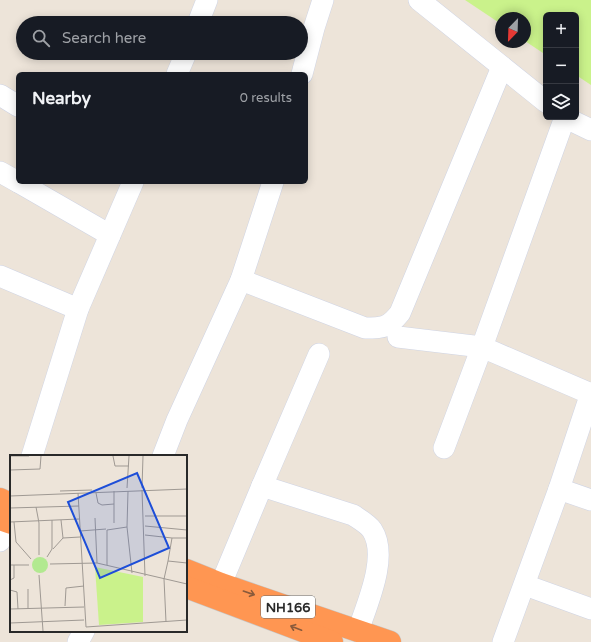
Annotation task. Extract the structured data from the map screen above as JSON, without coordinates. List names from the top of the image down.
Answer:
{
  "streets": {
    "highway": ["NH166"]
  },
  "north": "bottom left",
  "page": {
    "map_buttons": ["+", "−"],
    "search": "Search here",
    "heading": ["Nearby", "0 results"]
  }
}
